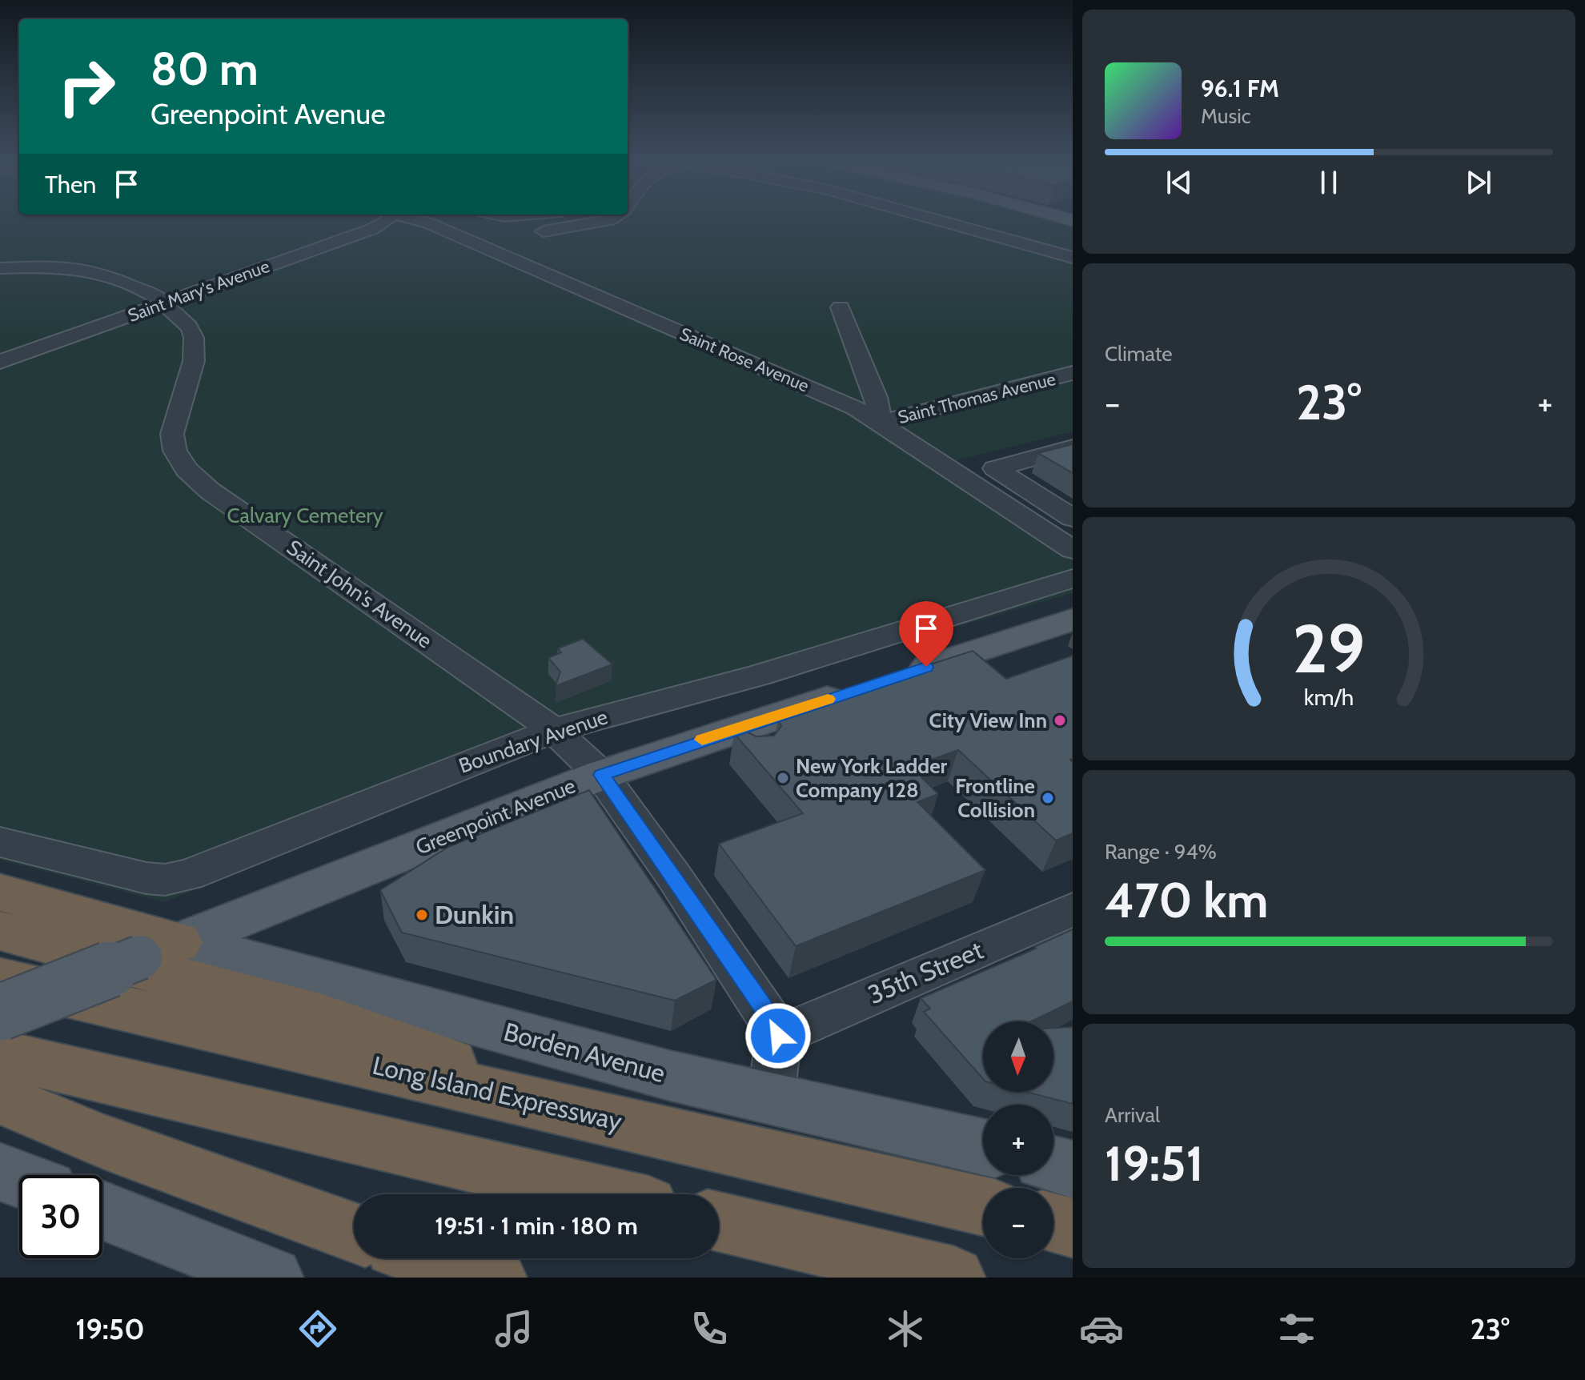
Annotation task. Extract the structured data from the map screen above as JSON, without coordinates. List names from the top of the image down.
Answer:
{
  "streets": {
    "highway": ["Long Island Expressway"],
    "main road": ["Greenpoint Avenue", "Borden Avenue"],
    "street": [
      "Saint Mary's Avenue",
      "Saint Rose Avenue",
      "Saint Thomas Avenue",
      "Saint John's Avenue",
      "Boundary Avenue",
      "35th Street"
    ]
  },
  "crossings": [
    ["Saint Mary's Avenue", "Saint John's Avenue"],
    ["Saint Rose Avenue", "Saint Thomas Avenue"],
    ["Saint John's Avenue", "Boundary Avenue"],
    ["Saint John's Avenue", "Greenpoint Avenue"],
    ["Saint John's Avenue", "35th Street"],
    ["Greenpoint Avenue", "Borden Avenue"]
  ],
  "parks": ["Calvary Cemetery"],
  "places": [
    "City View Inn",
    "New York Ladder Company 128",
    "Frontline Collision",
    "Dunkin"
  ],
  "north": "bottom",
  "page": {
    "turn": ["80 m", "Greenpoint Avenue"],
    "song": ["96.1 FM", "Music"],
    "then": "Then",
    "tile": [
      "Climate",
      ["Range · 94%", "470 km"],
      ["Arrival", "19:51"]
    ],
    "heat": ["−", "23°", "+"],
    "map_buttons": ["+", "−"],
    "limit": "30",
    "trip": "19:51 · 1 min · 180 m",
    "tabs": ["19:50", "23°"],
    "gauge": ["29", "km/h"]
  }
}
